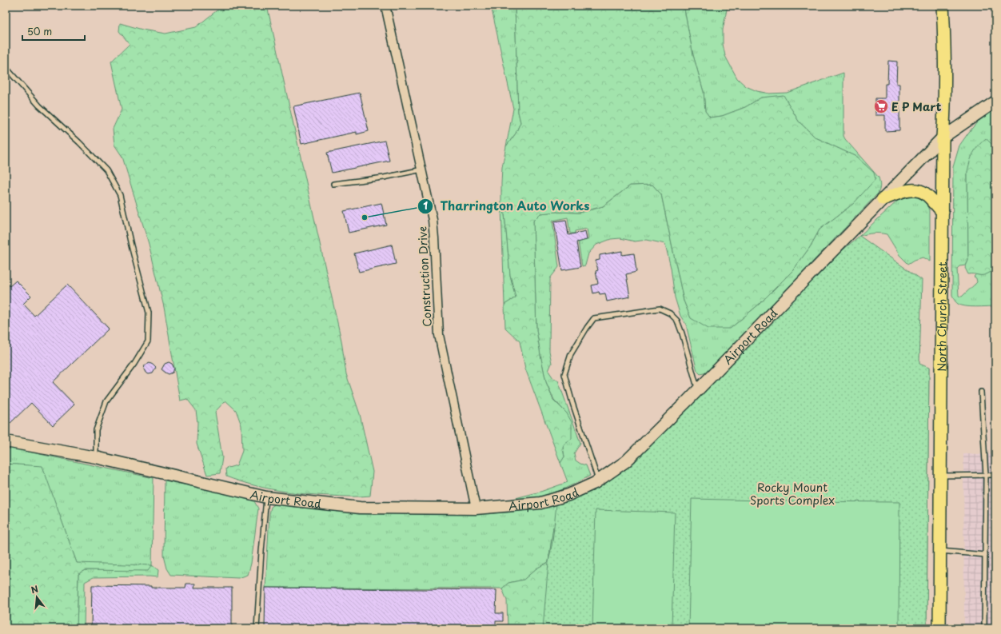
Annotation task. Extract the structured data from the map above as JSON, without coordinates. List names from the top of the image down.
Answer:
{
  "streets": {
    "main road": ["North Church Street", "Airport Road"],
    "street": ["Construction Drive"]
  },
  "crossings": [
    ["Construction Drive", "Airport Road"],
    ["North Church Street", "Airport Road"]
  ],
  "parks": ["Rocky Mount Sports Complex"],
  "places": {
    "supermarket": ["E P Mart"],
    "other": ["Tharrington Auto Works"]
  },
  "scale_bar": "50 m",
  "north": "top"
}
